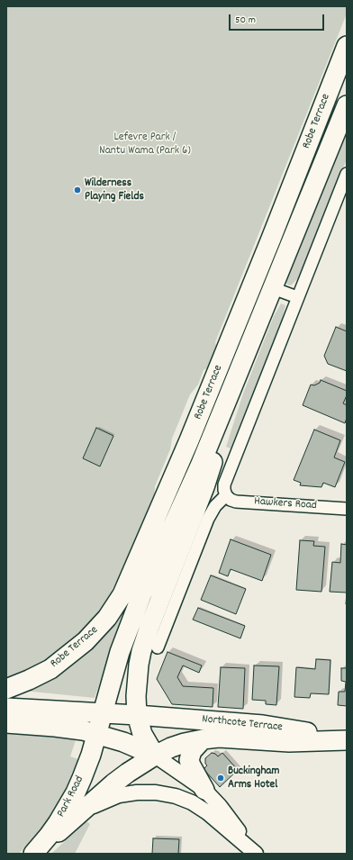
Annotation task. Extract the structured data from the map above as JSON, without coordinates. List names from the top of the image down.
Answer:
{
  "streets": {
    "highway": ["Robe Terrace", "Northcote Terrace", "Park Road"],
    "street": ["Hawkers Road"]
  },
  "crossings": [
    ["Robe Terrace", "Northcote Terrace"],
    ["Robe Terrace", "Park Road"],
    ["Northcote Terrace", "Park Road"]
  ],
  "parks": ["Lefevre Park / Nantu Wama (Park 6)"],
  "places": ["Wilderness Playing Fields", "Buckingham Arms Hotel"],
  "scale_bar": "50 m"
}
